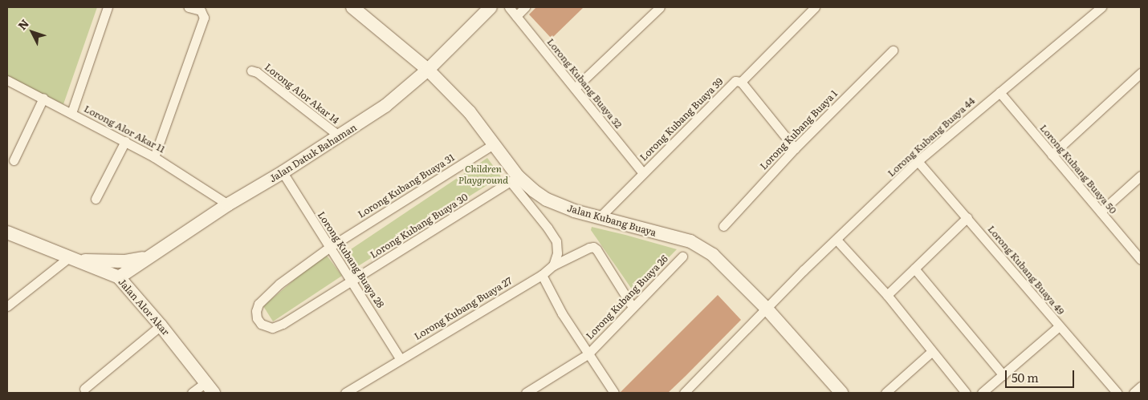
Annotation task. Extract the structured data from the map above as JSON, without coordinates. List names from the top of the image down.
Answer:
{
  "streets": {
    "street": [
      "Lorong Kubang Buaya 32",
      "Lorong Alor Akar 14",
      "Lorong Kubang Buaya 39",
      "Lorong Alor Akar 11",
      "Lorong Kubang Buaya 1",
      "Lorong Kubang Buaya 44",
      "Jalan Datuk Bahaman",
      "Lorong Kubang Buaya 50",
      "Lorong Kubang Buaya 31",
      "Jalan Kubang Buaya",
      "Lorong Kubang Buaya 30",
      "Lorong Kubang Buaya 28",
      "Lorong Kubang Buaya 49",
      "Lorong Kubang Buaya 26",
      "Jalan Alor Akar",
      "Lorong Kubang Buaya 27"
    ]
  },
  "crossings": [
    ["Lorong Kubang Buaya 32", "Lorong Kubang Buaya 39"],
    ["Lorong Alor Akar 14", "Jalan Datuk Bahaman"],
    ["Lorong Kubang Buaya 39", "Jalan Kubang Buaya"],
    ["Lorong Alor Akar 11", "Jalan Datuk Bahaman"],
    ["Lorong Kubang Buaya 44", "Lorong Kubang Buaya 50"],
    ["Lorong Kubang Buaya 44", "Jalan Kubang Buaya"],
    ["Lorong Kubang Buaya 44", "Lorong Kubang Buaya 49"],
    ["Jalan Datuk Bahaman", "Jalan Kubang Buaya"],
    ["Jalan Datuk Bahaman", "Lorong Kubang Buaya 28"],
    ["Jalan Datuk Bahaman", "Jalan Alor Akar"],
    ["Lorong Kubang Buaya 31", "Jalan Kubang Buaya"],
    ["Lorong Kubang Buaya 31", "Lorong Kubang Buaya 30"],
    ["Lorong Kubang Buaya 31", "Lorong Kubang Buaya 28"],
    ["Jalan Kubang Buaya", "Lorong Kubang Buaya 30"],
    ["Lorong Kubang Buaya 30", "Lorong Kubang Buaya 28"],
    ["Lorong Kubang Buaya 28", "Lorong Kubang Buaya 27"],
    ["Lorong Kubang Buaya 26", "Lorong Kubang Buaya 27"]
  ],
  "parks": ["Children Playground"],
  "scale_bar": "50 m",
  "north": "top left"
}
